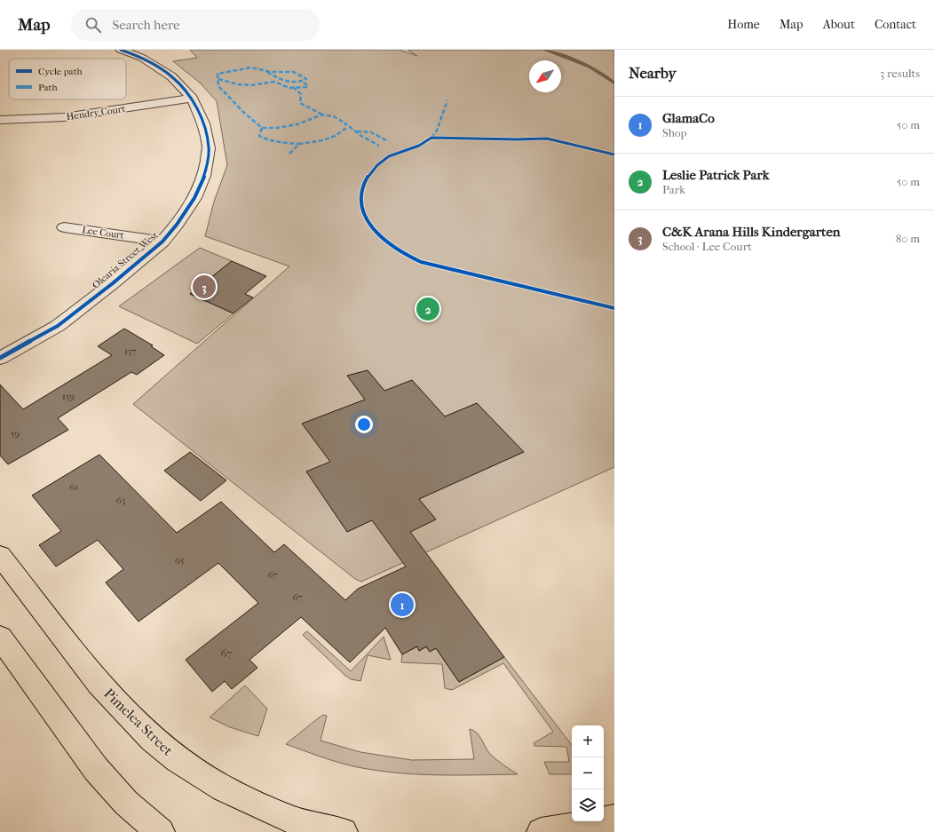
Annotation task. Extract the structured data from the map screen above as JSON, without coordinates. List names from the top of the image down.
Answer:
{
  "streets": {
    "main road": ["Pimelea Street"],
    "street": ["Hendry Court", "Lee Court", "Olearia Street West"]
  },
  "crossings": [
    ["Hendry Court", "Olearia Street West"],
    ["Lee Court", "Olearia Street West"]
  ],
  "house_numbers": [
    "137",
    "139",
    "59",
    "61",
    "63",
    "65",
    "67",
    "67",
    "67"
  ],
  "legend": ["Cycle path", "Path"],
  "north": "bottom left",
  "page": {
    "header": "Map",
    "search": "Search here",
    "nav": [
      "Home",
      "Map",
      "About",
      "Contact"
    ],
    "heading": ["Nearby", "3 results"],
    "list": [
      {
        "mark": "1",
        "name": "GlamaCo",
        "note": "Shop",
        "value": "50 m"
      },
      {
        "mark": "2",
        "name": "Leslie Patrick Park",
        "note": "Park",
        "value": "50 m"
      },
      {
        "mark": "3",
        "name": "C&K Arana Hills Kindergarten",
        "note": "School · Lee Court",
        "value": "80 m"
      }
    ],
    "pins": ["3", "2", "1"],
    "map_buttons": ["+", "−"]
  }
}
